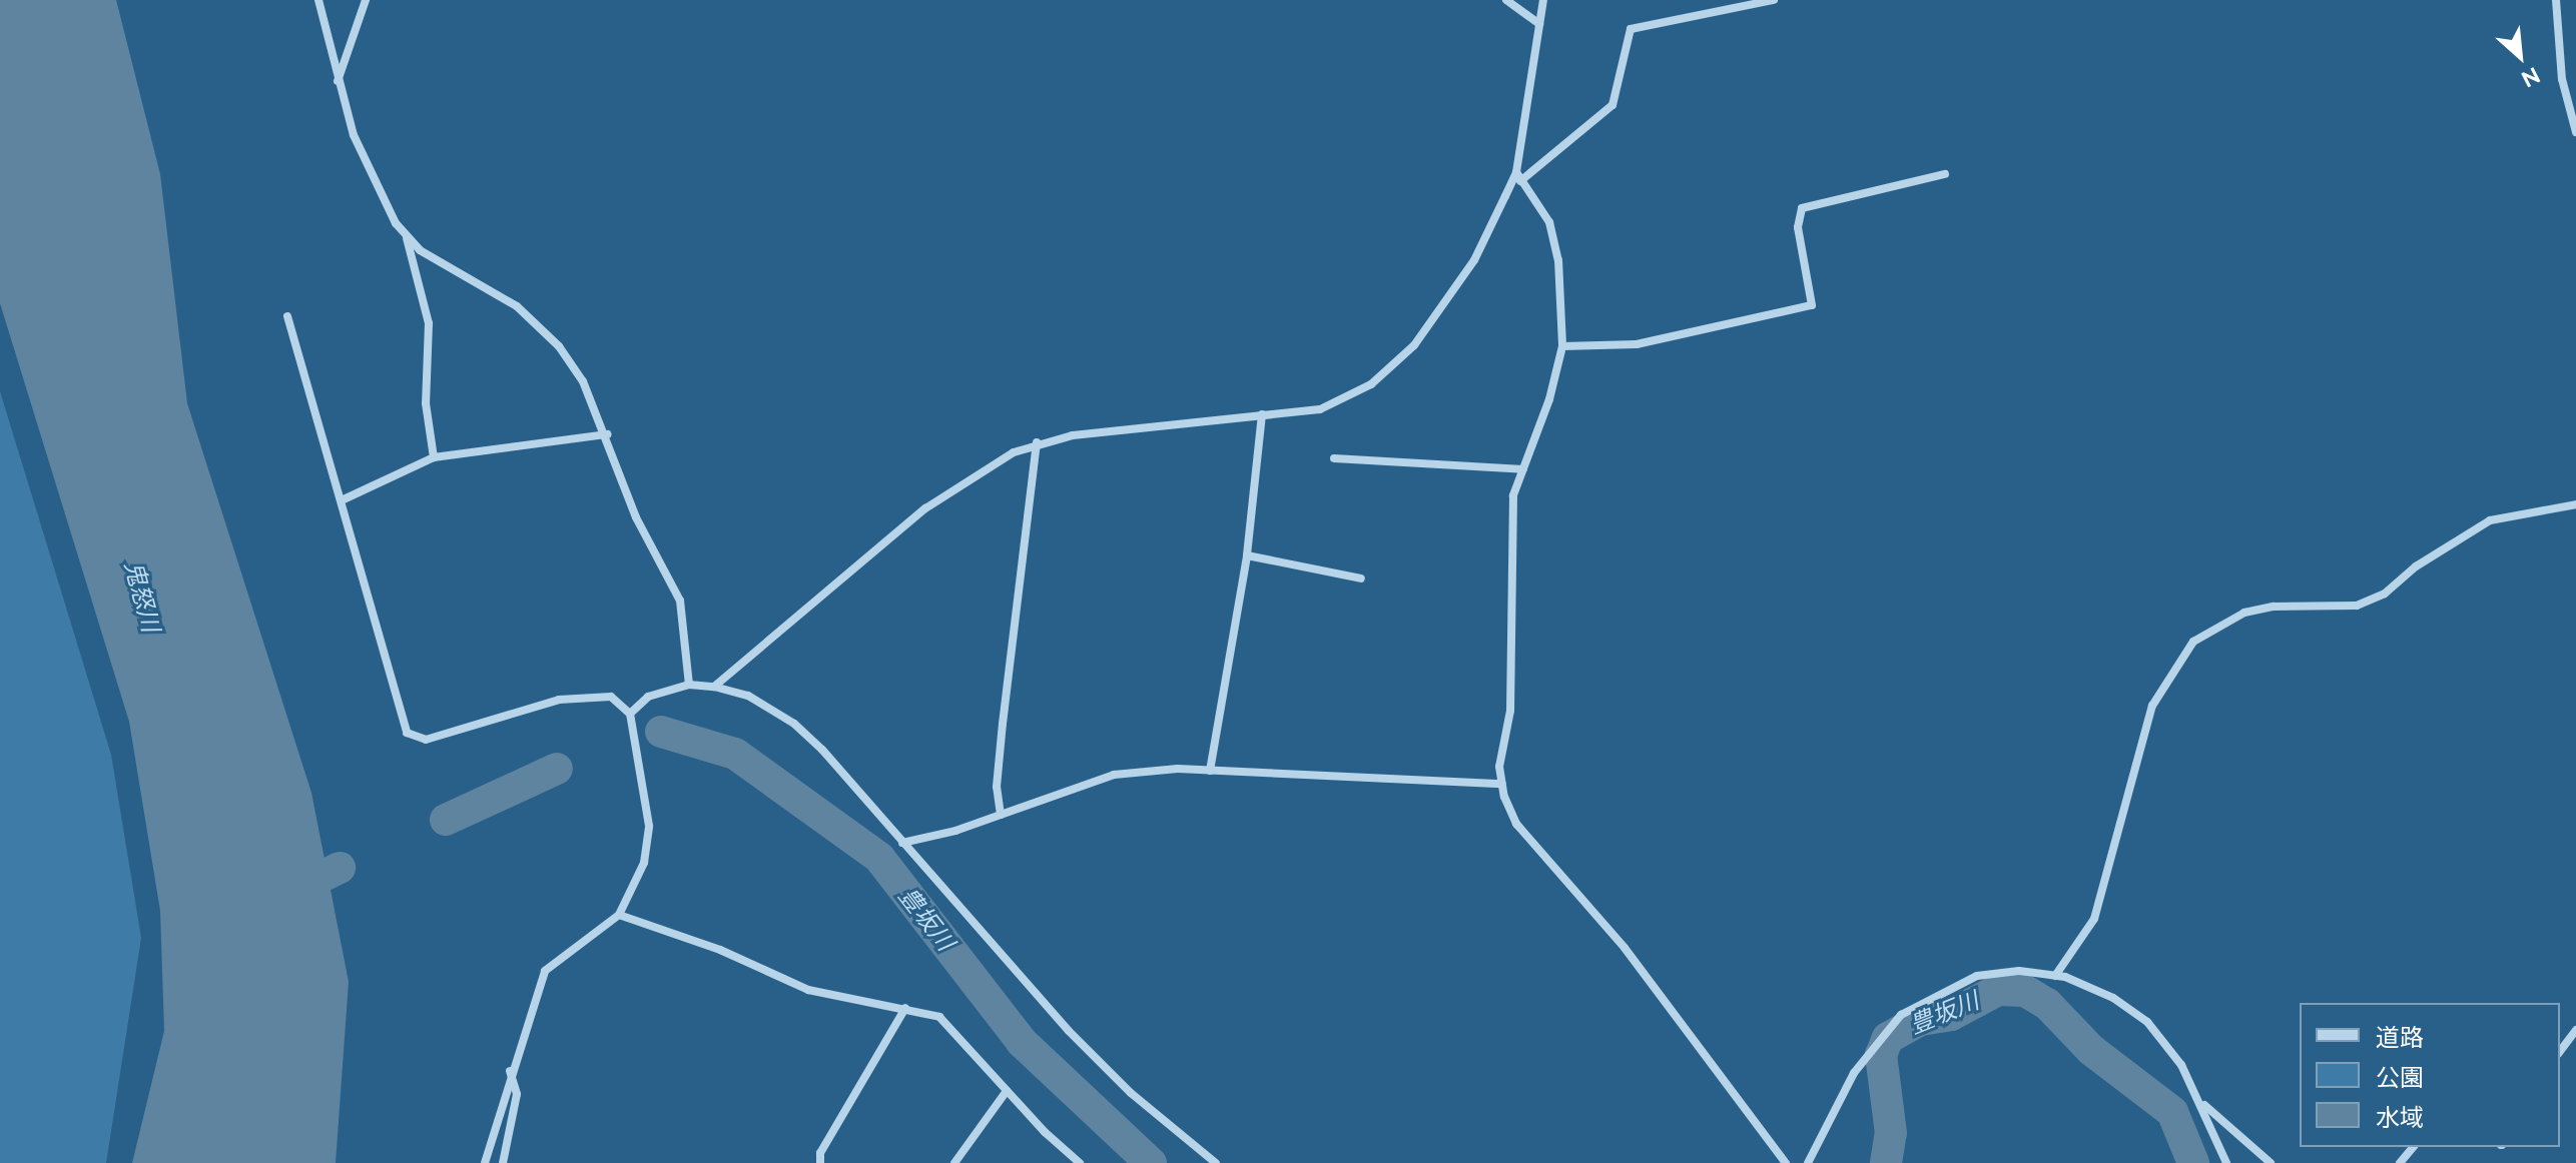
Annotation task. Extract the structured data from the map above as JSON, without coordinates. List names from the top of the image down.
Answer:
{
  "water": ["鬼怒川", "豊坂川"],
  "legend": ["道路", "公園", "水域"],
  "north": "bottom right"
}
